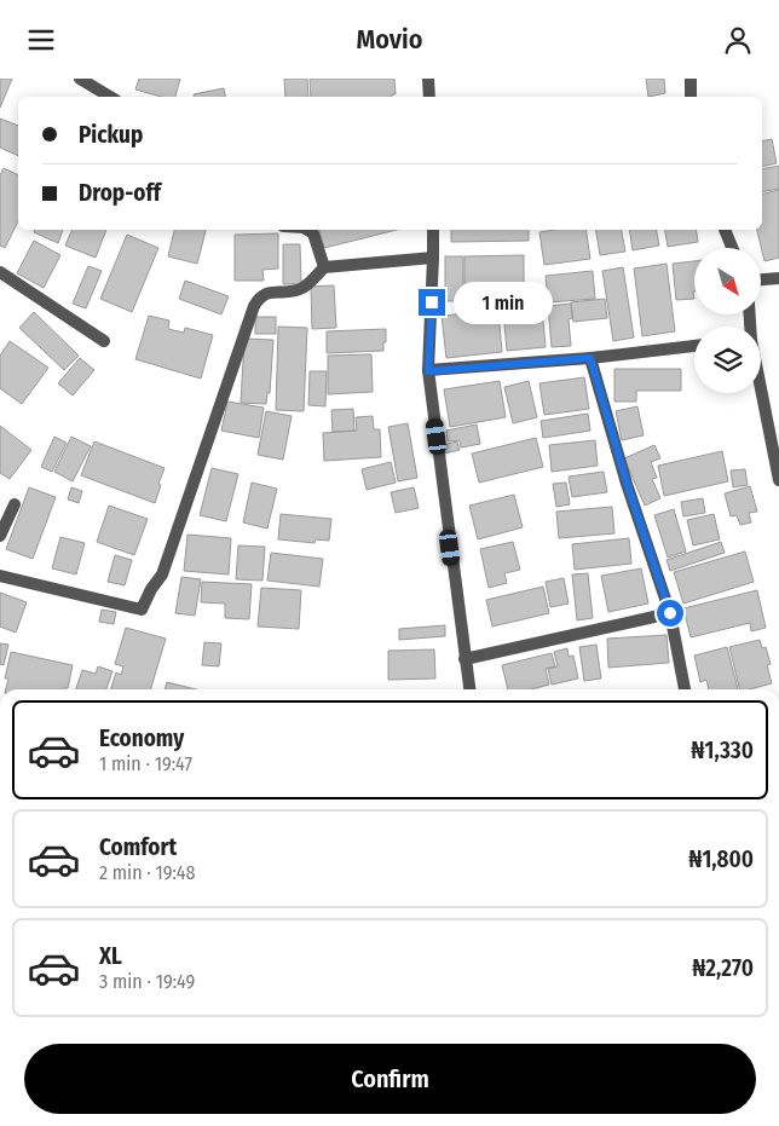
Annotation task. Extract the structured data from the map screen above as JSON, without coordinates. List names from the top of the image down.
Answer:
{
  "north": "bottom right",
  "page": {
    "header": "Movio",
    "banner": ["Pickup", "Drop-off"],
    "bubble": "1 min",
    "list": [
      {
        "name": "Economy",
        "note": "1 min · 19:47",
        "value": "₦1,330"
      },
      {
        "name": "Comfort",
        "note": "2 min · 19:48",
        "value": "₦1,800"
      },
      {
        "name": "XL",
        "note": "3 min · 19:49",
        "value": "₦2,270"
      }
    ],
    "buttons": "Confirm"
  }
}
